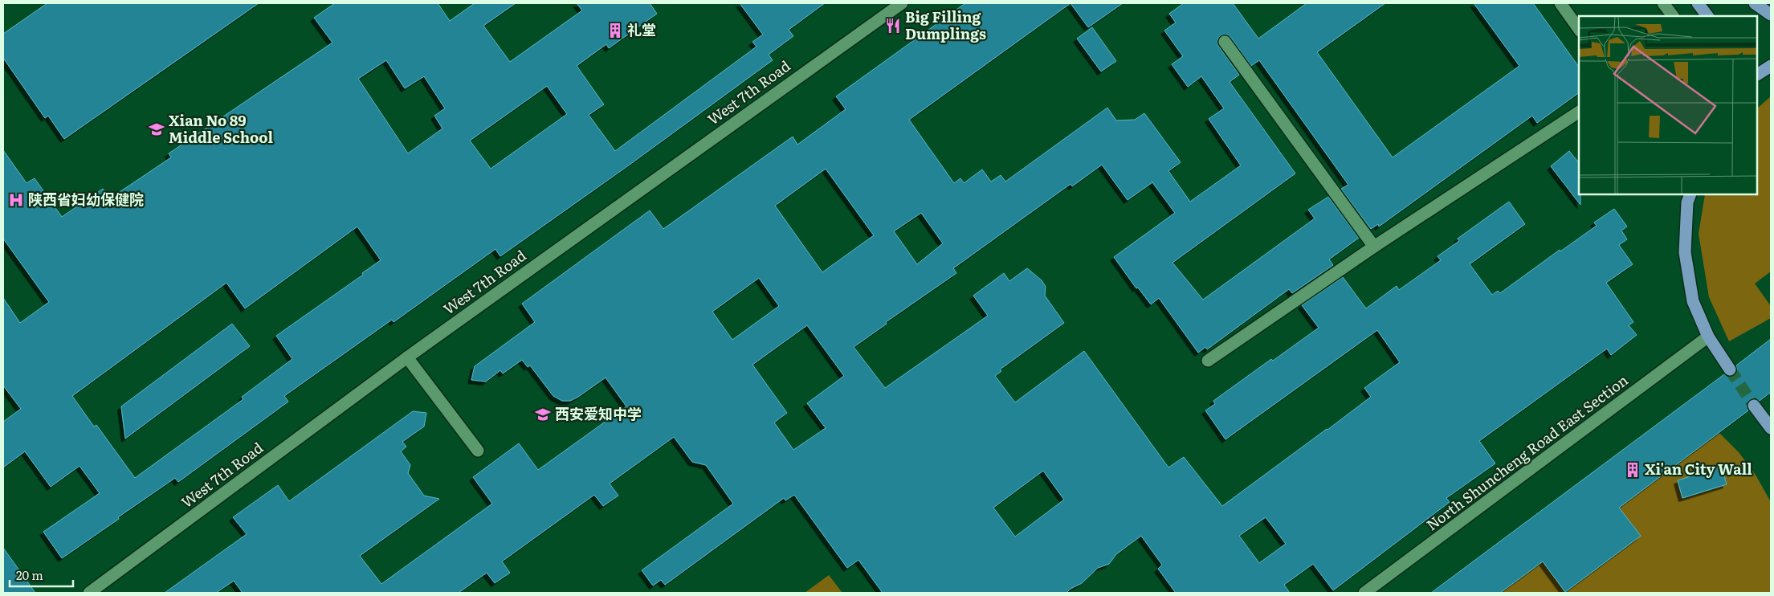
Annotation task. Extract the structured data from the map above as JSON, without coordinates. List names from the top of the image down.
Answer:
{
  "streets": {
    "street": ["West 7th Road", "North Shuncheng Road East Section"]
  },
  "places": {
    "restaurant": ["Big Filling Dumplings"],
    "building": ["礼堂", "Xi'an City Wall"],
    "school or university": ["Xian No 89 Middle School", "西安爱知中学"],
    "hospital": ["陕西省妇幼保健院"]
  },
  "scale_bar": "20 m"
}
